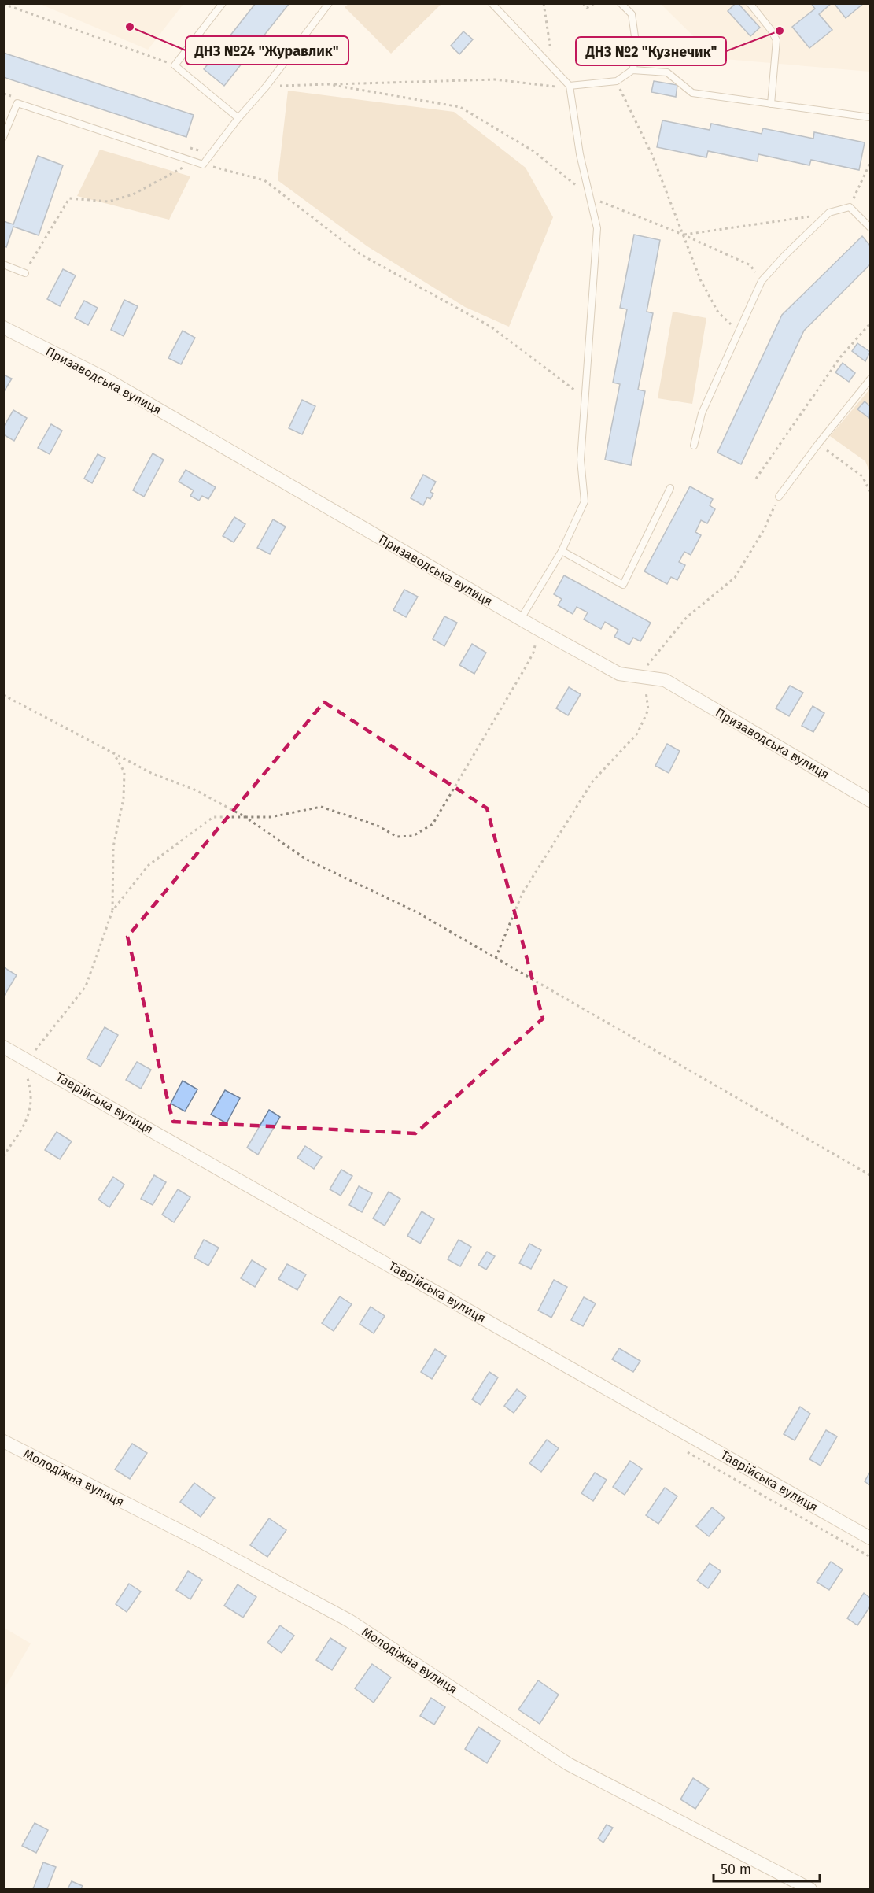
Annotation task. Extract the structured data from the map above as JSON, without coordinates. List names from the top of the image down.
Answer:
{
  "streets": {
    "street": ["Призаводська вулиця", "Таврійська вулиця", "Молодіжна вулиця"]
  },
  "places": ["ДНЗ №24 \"Журавлик\"", "ДНЗ №2 \"Кузнечик\""],
  "scale_bar": "50 m"
}
